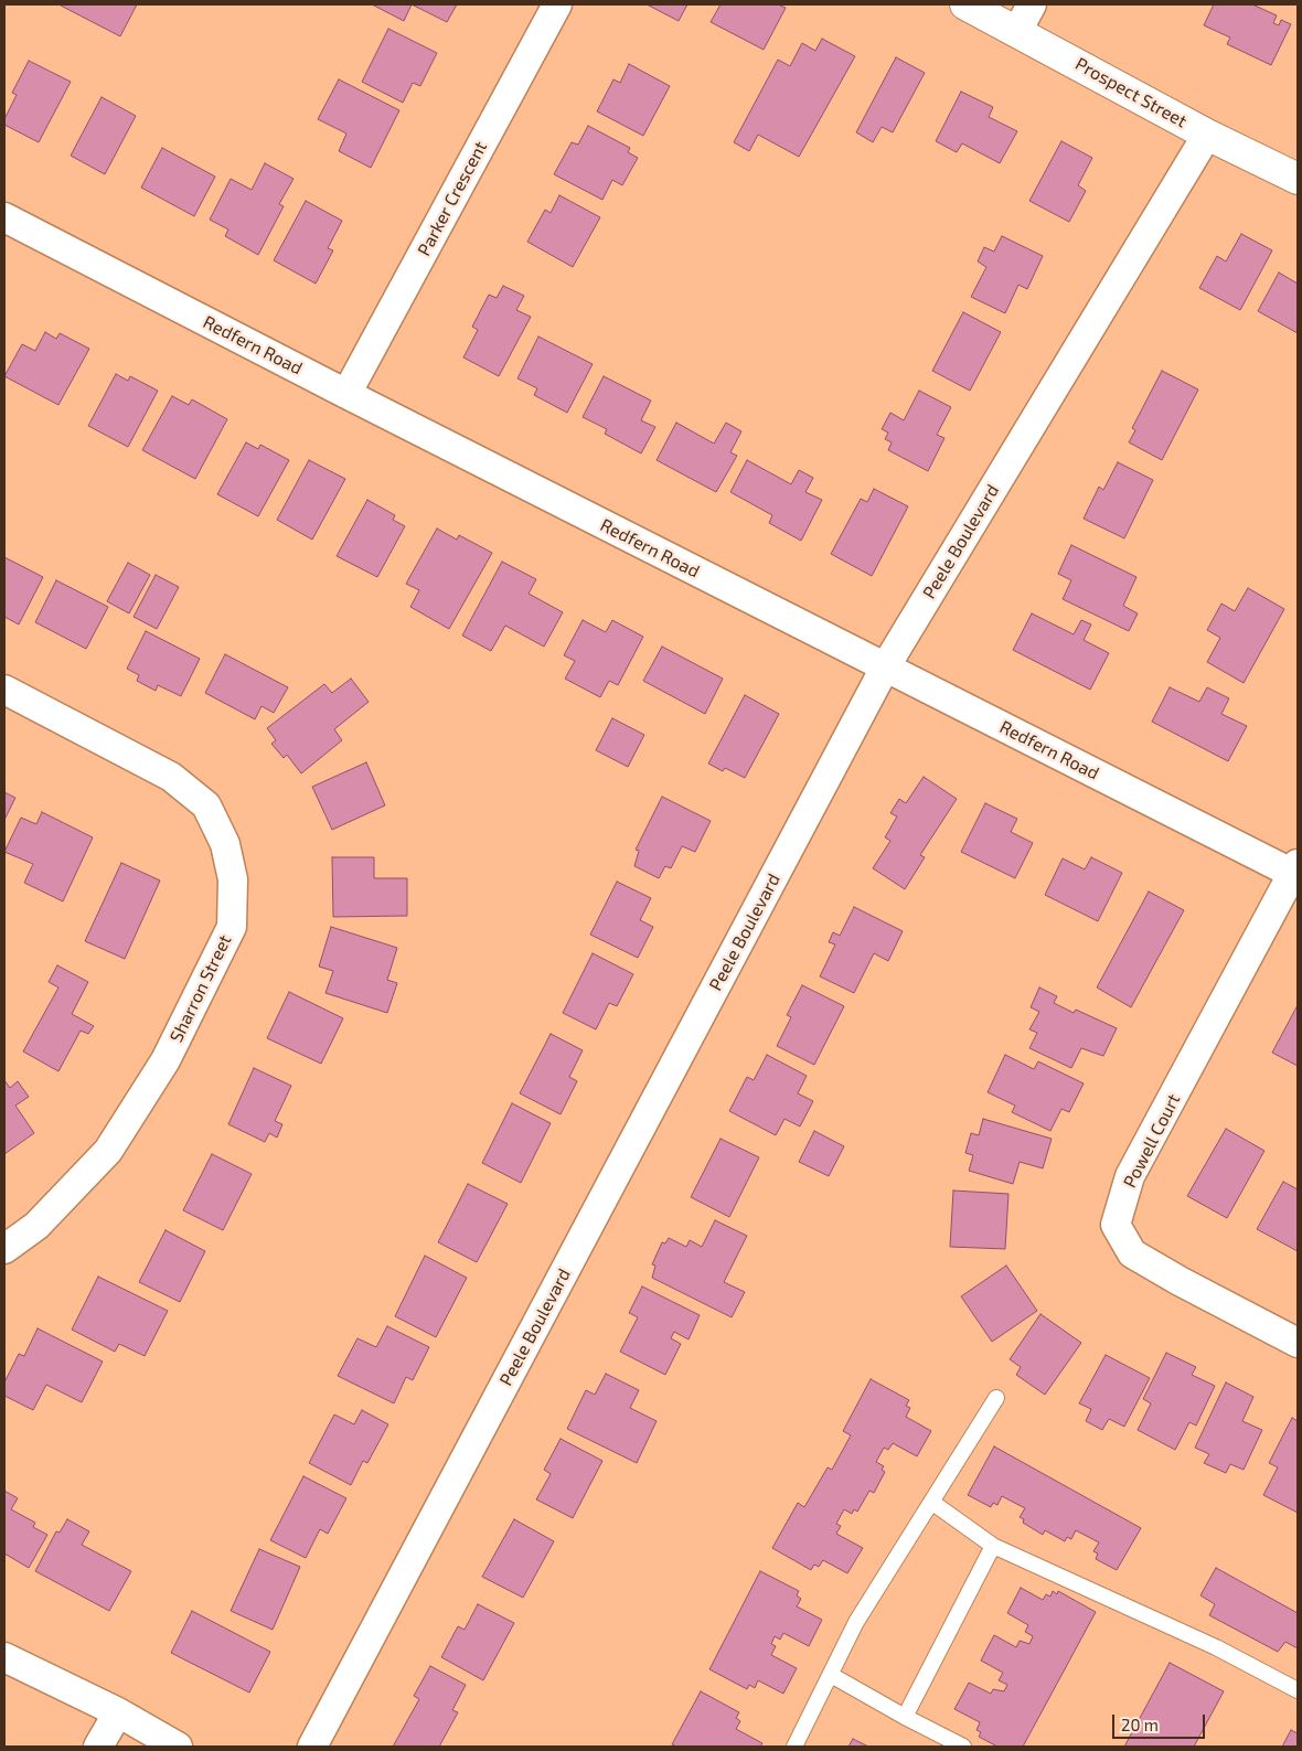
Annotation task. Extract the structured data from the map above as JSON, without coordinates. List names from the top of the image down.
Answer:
{
  "streets": {
    "street": [
      "Prospect Street",
      "Parker Crescent",
      "Redfern Road",
      "Peele Boulevard",
      "Sharron Street",
      "Powell Court"
    ]
  },
  "crossings": [
    ["Prospect Street", "Peele Boulevard"],
    ["Parker Crescent", "Redfern Road"],
    ["Redfern Road", "Peele Boulevard"],
    ["Redfern Road", "Powell Court"]
  ],
  "scale_bar": "20 m"
}
